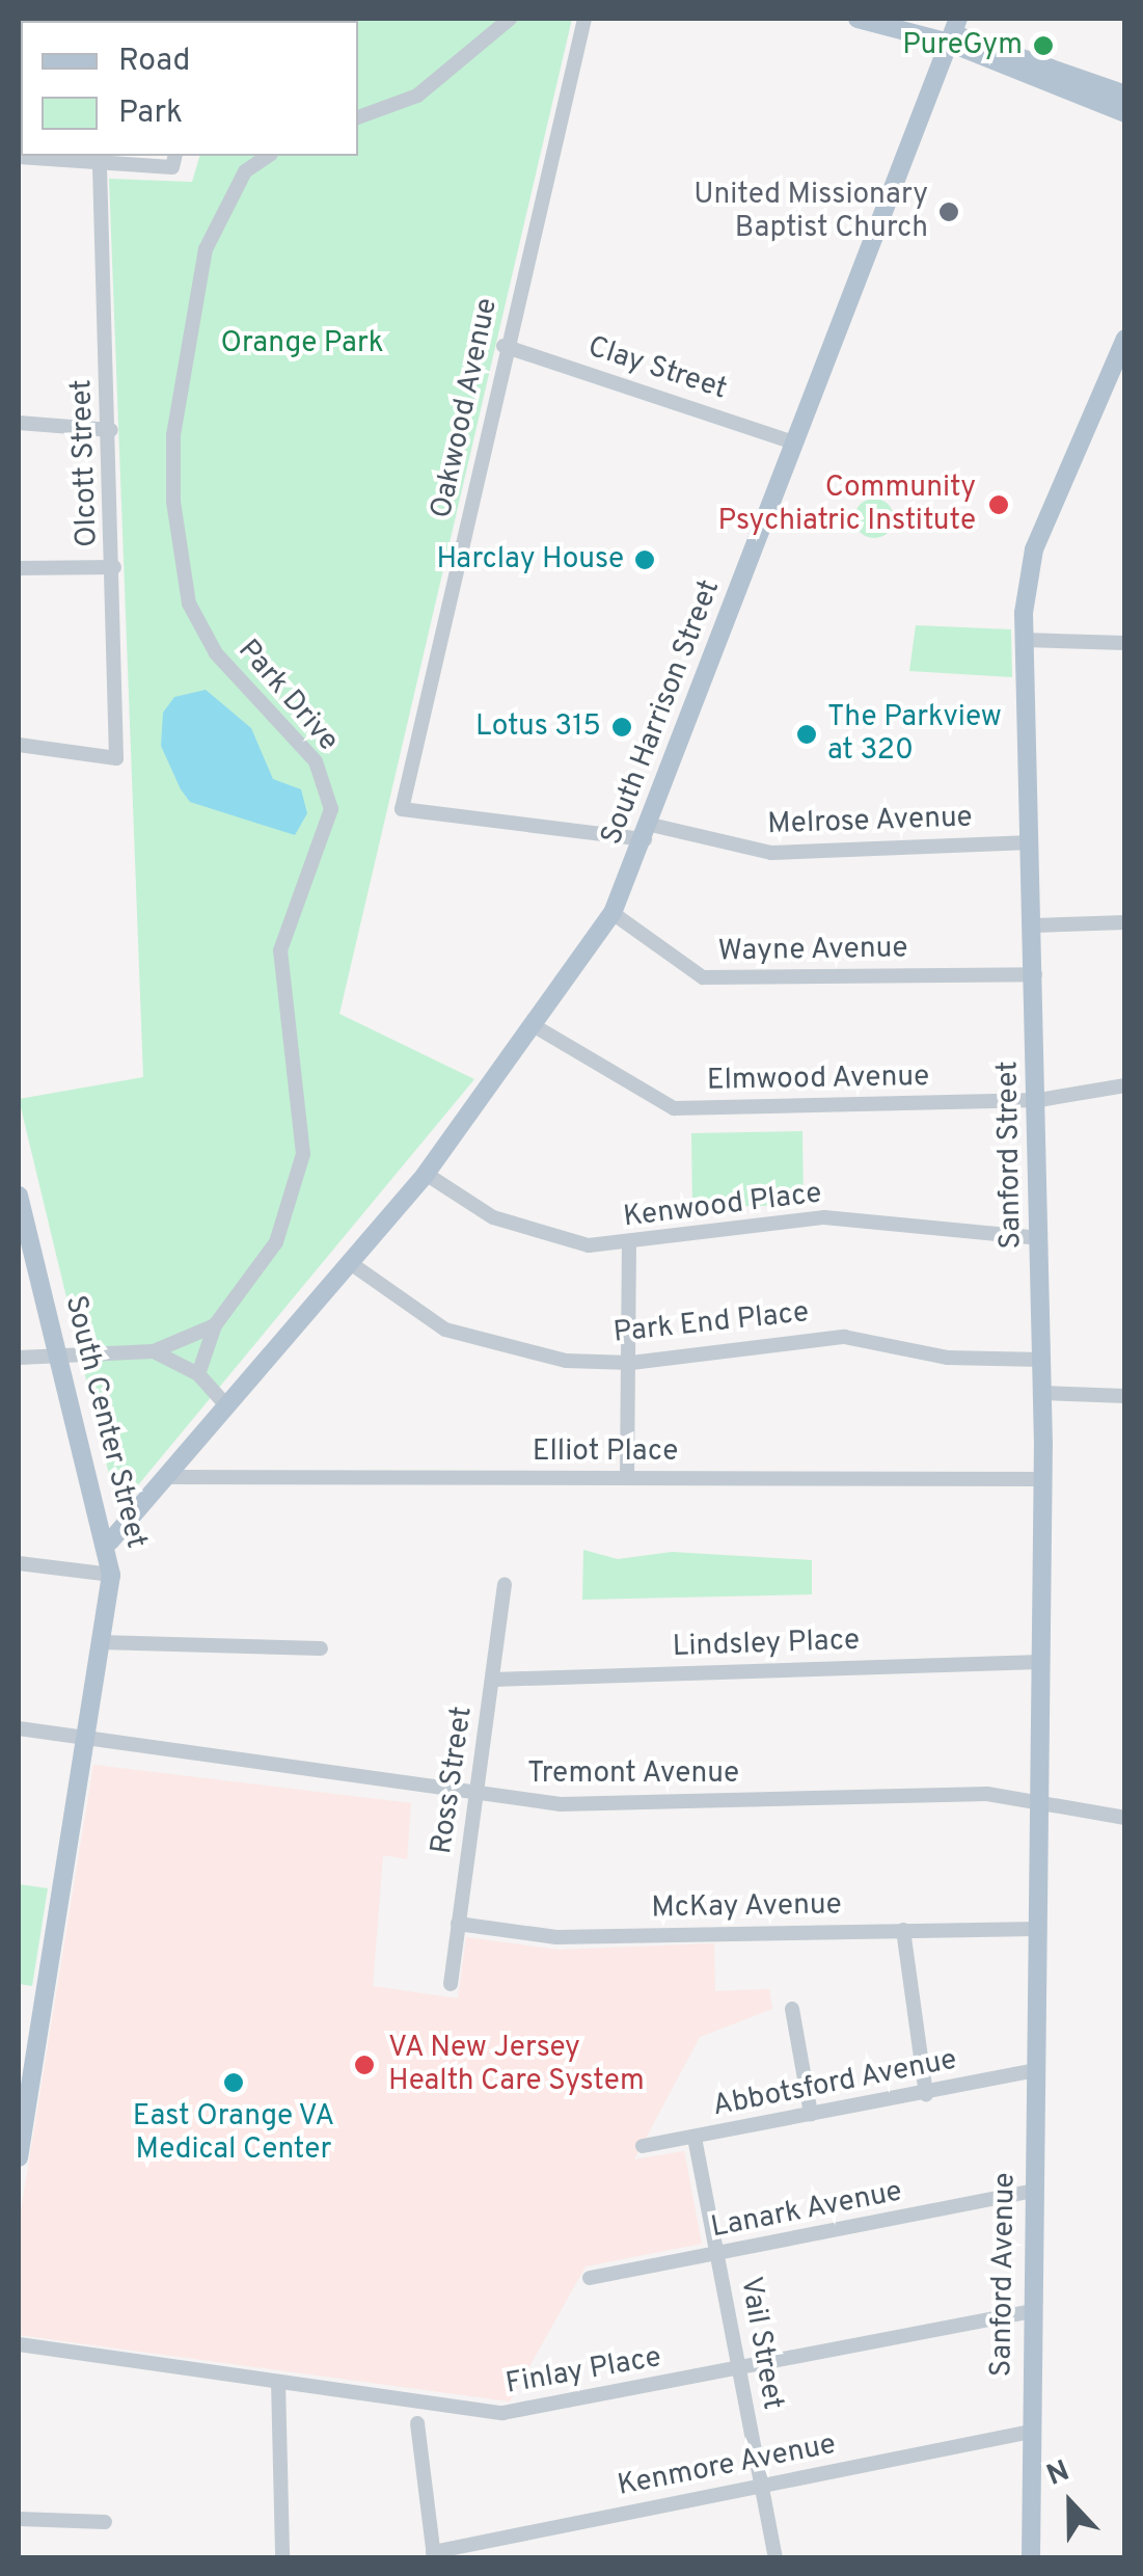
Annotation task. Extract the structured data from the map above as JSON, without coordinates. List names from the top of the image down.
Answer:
{
  "streets": {
    "main road": [
      "South Harrison Street",
      "Sanford Street",
      "South Center Street",
      "Sanford Avenue"
    ],
    "street": [
      "Clay Street",
      "Oakwood Avenue",
      "Olcott Street",
      "Park Drive",
      "Melrose Avenue",
      "Wayne Avenue",
      "Elmwood Avenue",
      "Kenwood Place",
      "Park End Place",
      "Elliot Place",
      "Lindsley Place",
      "Tremont Avenue",
      "Ross Street",
      "McKay Avenue",
      "Abbotsford Avenue",
      "Lanark Avenue",
      "Vail Street",
      "Finlay Place",
      "Kenmore Avenue"
    ]
  },
  "crossings": [
    ["Clay Street", "Oakwood Avenue"],
    ["Clay Street", "South Harrison Street"],
    ["Oakwood Avenue", "Melrose Avenue"],
    ["South Harrison Street", "Melrose Avenue"],
    ["South Harrison Street", "Wayne Avenue"],
    ["South Harrison Street", "Elmwood Avenue"],
    ["South Harrison Street", "Kenwood Place"],
    ["South Harrison Street", "Park End Place"],
    ["South Harrison Street", "South Center Street"],
    ["South Harrison Street", "Elliot Place"],
    ["Melrose Avenue", "Sanford Street"],
    ["Wayne Avenue", "Sanford Street"],
    ["Elmwood Avenue", "Sanford Street"],
    ["Sanford Street", "Kenwood Place"],
    ["Sanford Street", "Park End Place"],
    ["Sanford Street", "Elliot Place"],
    ["Sanford Street", "Lindsley Place"],
    ["Sanford Street", "Tremont Avenue"],
    ["Sanford Street", "McKay Avenue"],
    ["Sanford Street", "Sanford Avenue"],
    ["South Center Street", "Tremont Avenue"],
    ["Lindsley Place", "Ross Street"],
    ["Tremont Avenue", "Ross Street"],
    ["Ross Street", "McKay Avenue"],
    ["Abbotsford Avenue", "Sanford Avenue"],
    ["Abbotsford Avenue", "Vail Street"],
    ["Lanark Avenue", "Sanford Avenue"],
    ["Lanark Avenue", "Vail Street"],
    ["Sanford Avenue", "Finlay Place"],
    ["Sanford Avenue", "Kenmore Avenue"],
    ["Vail Street", "Finlay Place"],
    ["Vail Street", "Kenmore Avenue"]
  ],
  "parks": ["Orange Park"],
  "places": [
    "PureGym",
    "United Missionary Baptist Church",
    "Community Psychiatric Institute",
    "Harclay House",
    "Lotus 315",
    "The Parkview at 320",
    "VA New Jersey Health Care System",
    "East Orange VA Medical Center"
  ],
  "legend": ["Road", "Park"],
  "north": "top"
}
